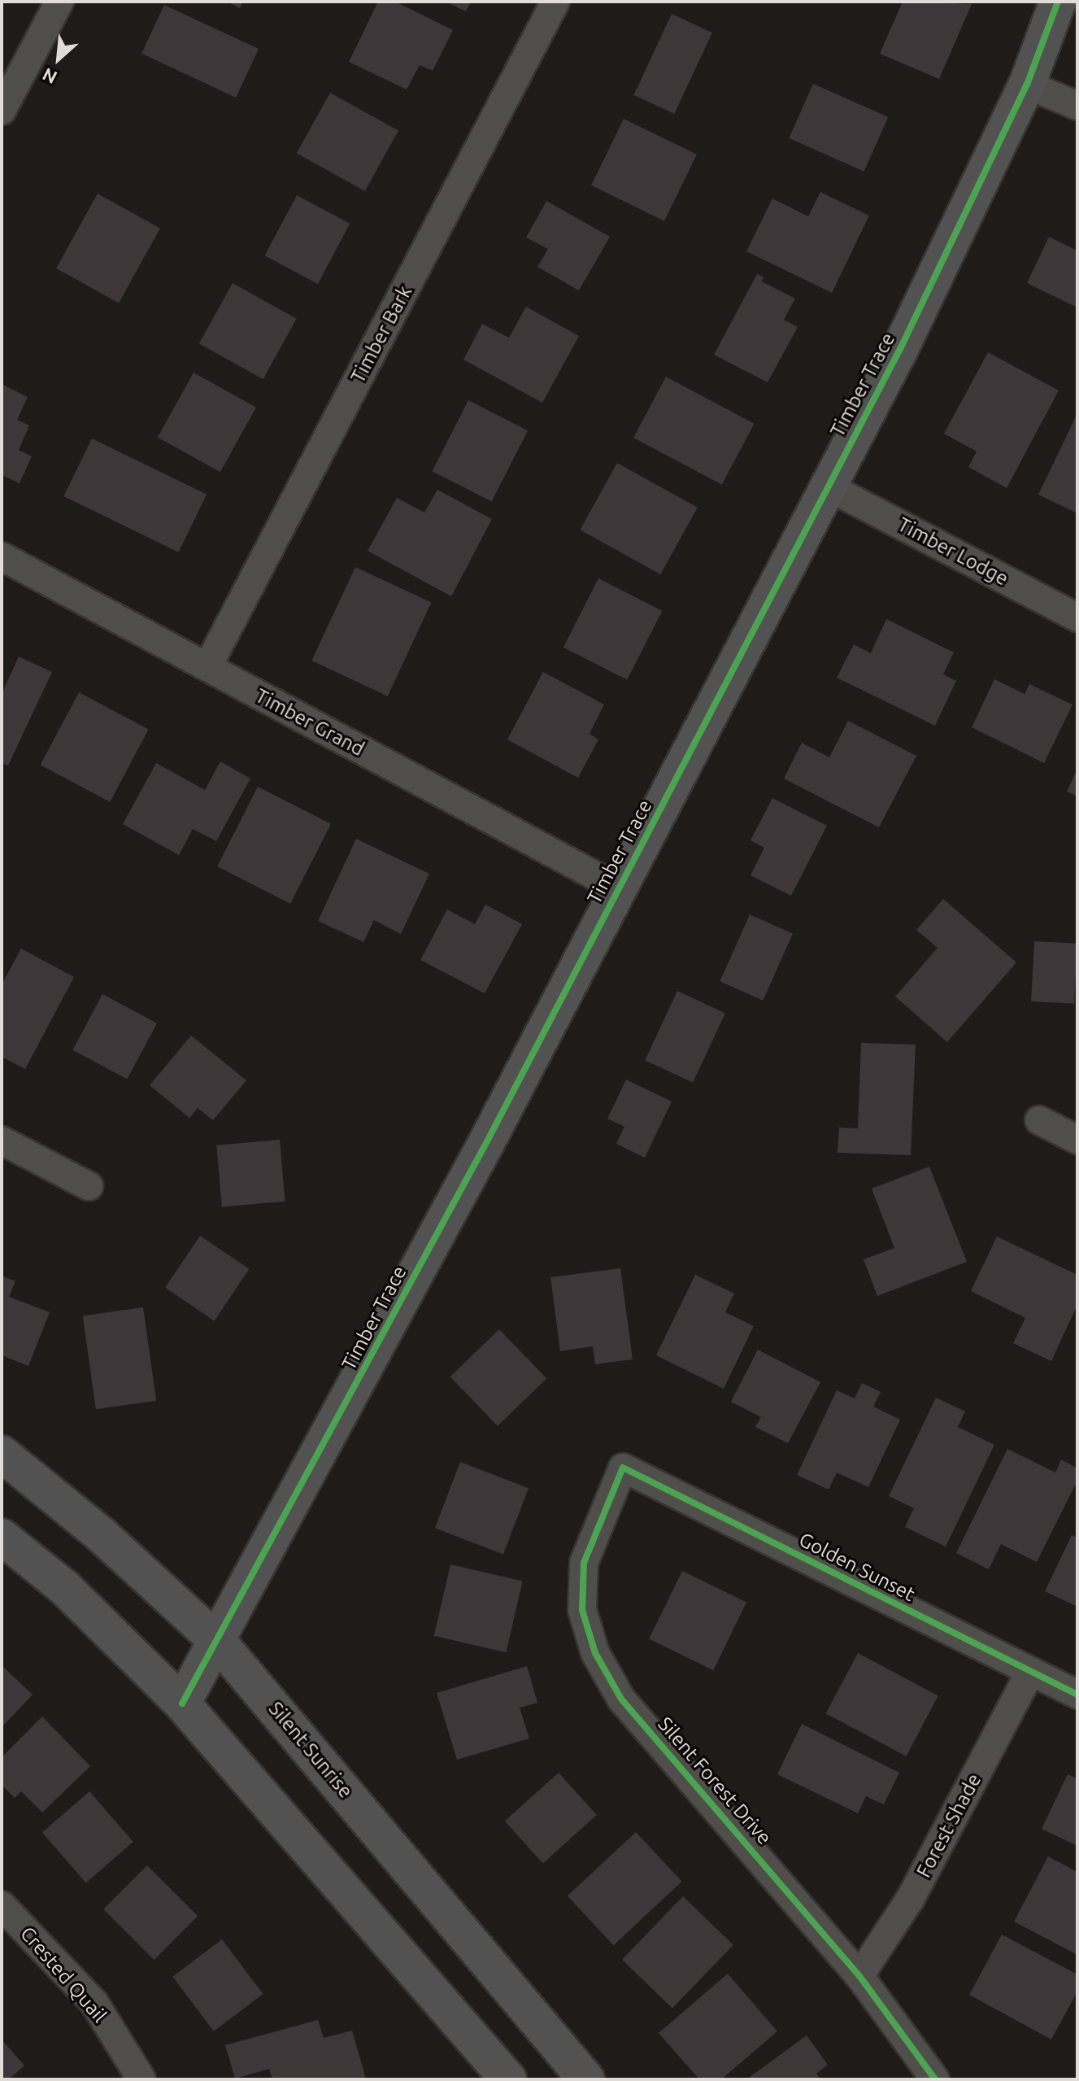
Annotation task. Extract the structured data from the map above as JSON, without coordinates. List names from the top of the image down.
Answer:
{
  "streets": {
    "street": [
      "Timber Bark",
      "Timber Trace",
      "Timber Lodge",
      "Timber Grand",
      "Golden Sunset",
      "Silent Sunrise",
      "Silent Forest Drive",
      "Forest Shade",
      "Crested Quail"
    ]
  },
  "crossings": [
    ["Timber Bark", "Timber Grand"],
    ["Timber Trace", "Timber Lodge"],
    ["Timber Trace", "Timber Grand"],
    ["Timber Trace", "Silent Sunrise"],
    ["Golden Sunset", "Silent Forest Drive"],
    ["Golden Sunset", "Forest Shade"],
    ["Silent Forest Drive", "Forest Shade"]
  ],
  "north": "bottom left"
}
